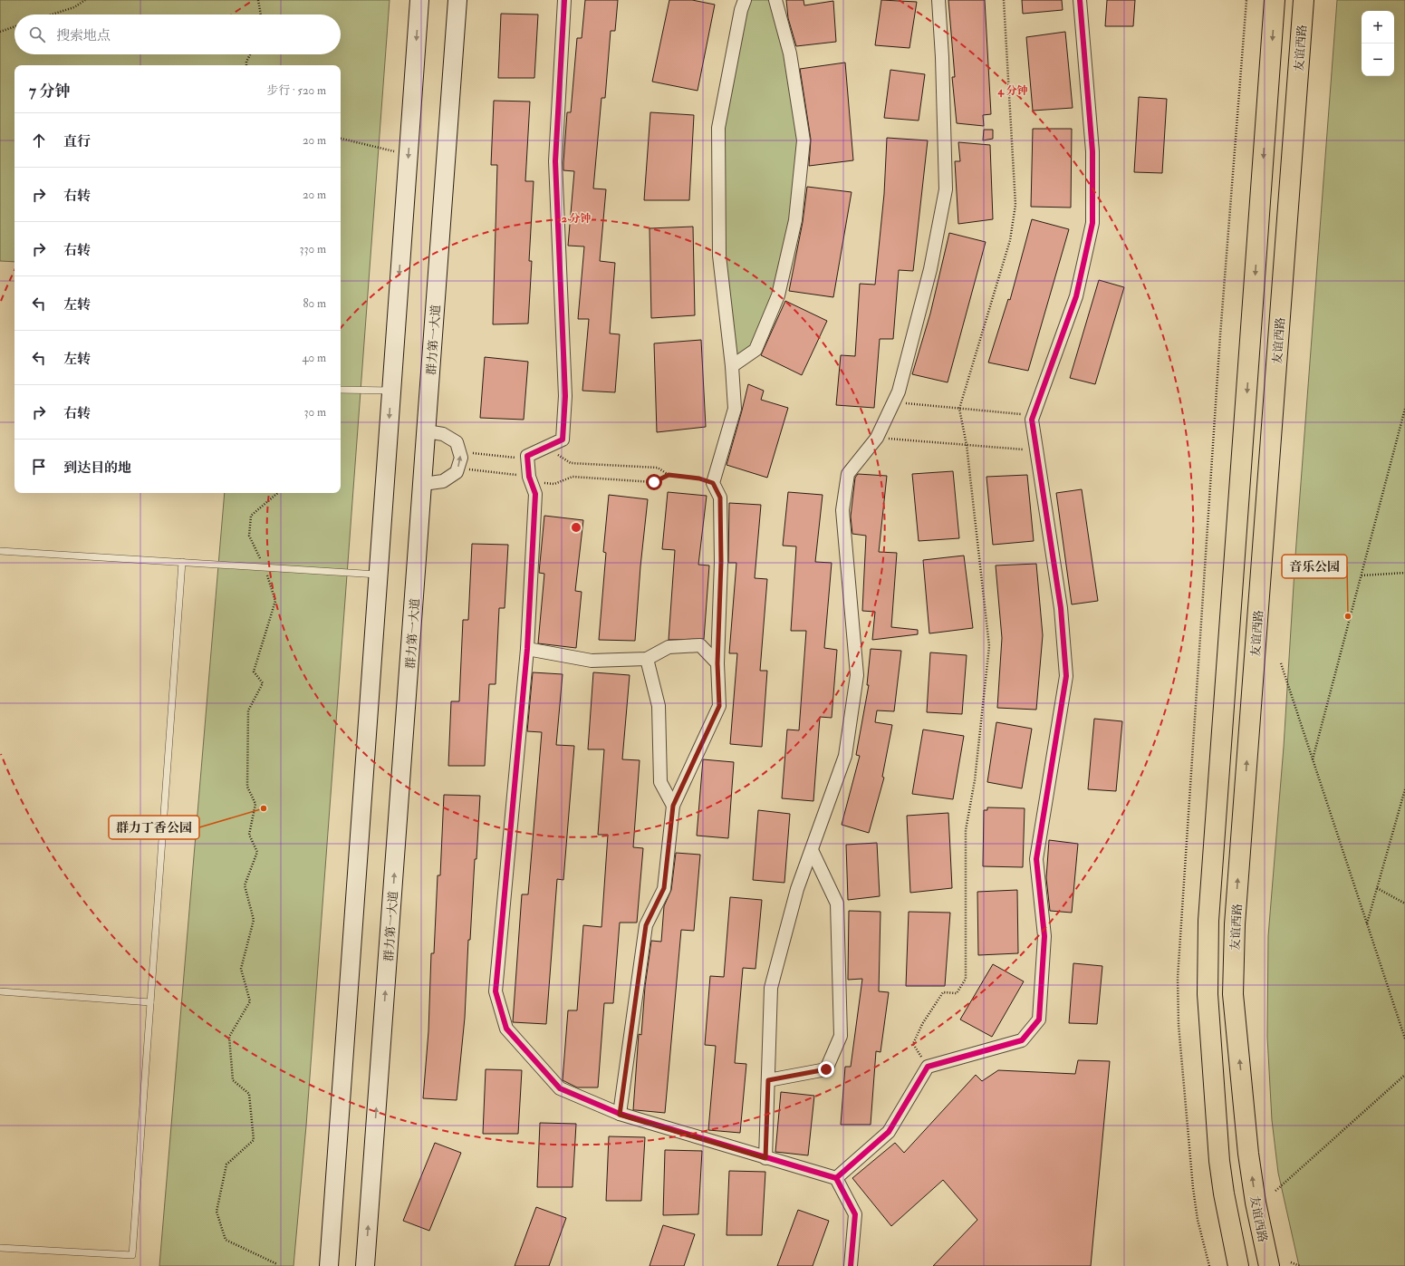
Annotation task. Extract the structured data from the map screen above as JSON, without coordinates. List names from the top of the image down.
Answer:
{
  "streets": {
    "main road": ["友谊西路", "群力第一大道"]
  },
  "places": ["音乐公园", "群力丁香公园"],
  "page": {
    "map_buttons": ["+", "−"],
    "search": "搜索地点",
    "heading": ["7 分钟", "步行 · 520 m"],
    "list": [
      ["直行", "20 m"],
      ["右转", "20 m"],
      ["右转", "330 m"],
      ["左转", "80 m"],
      ["左转", "40 m"],
      ["右转", "30 m"],
      "到达目的地"
    ]
  },
  "rings": ["4 分钟", "2 分钟"]
}
